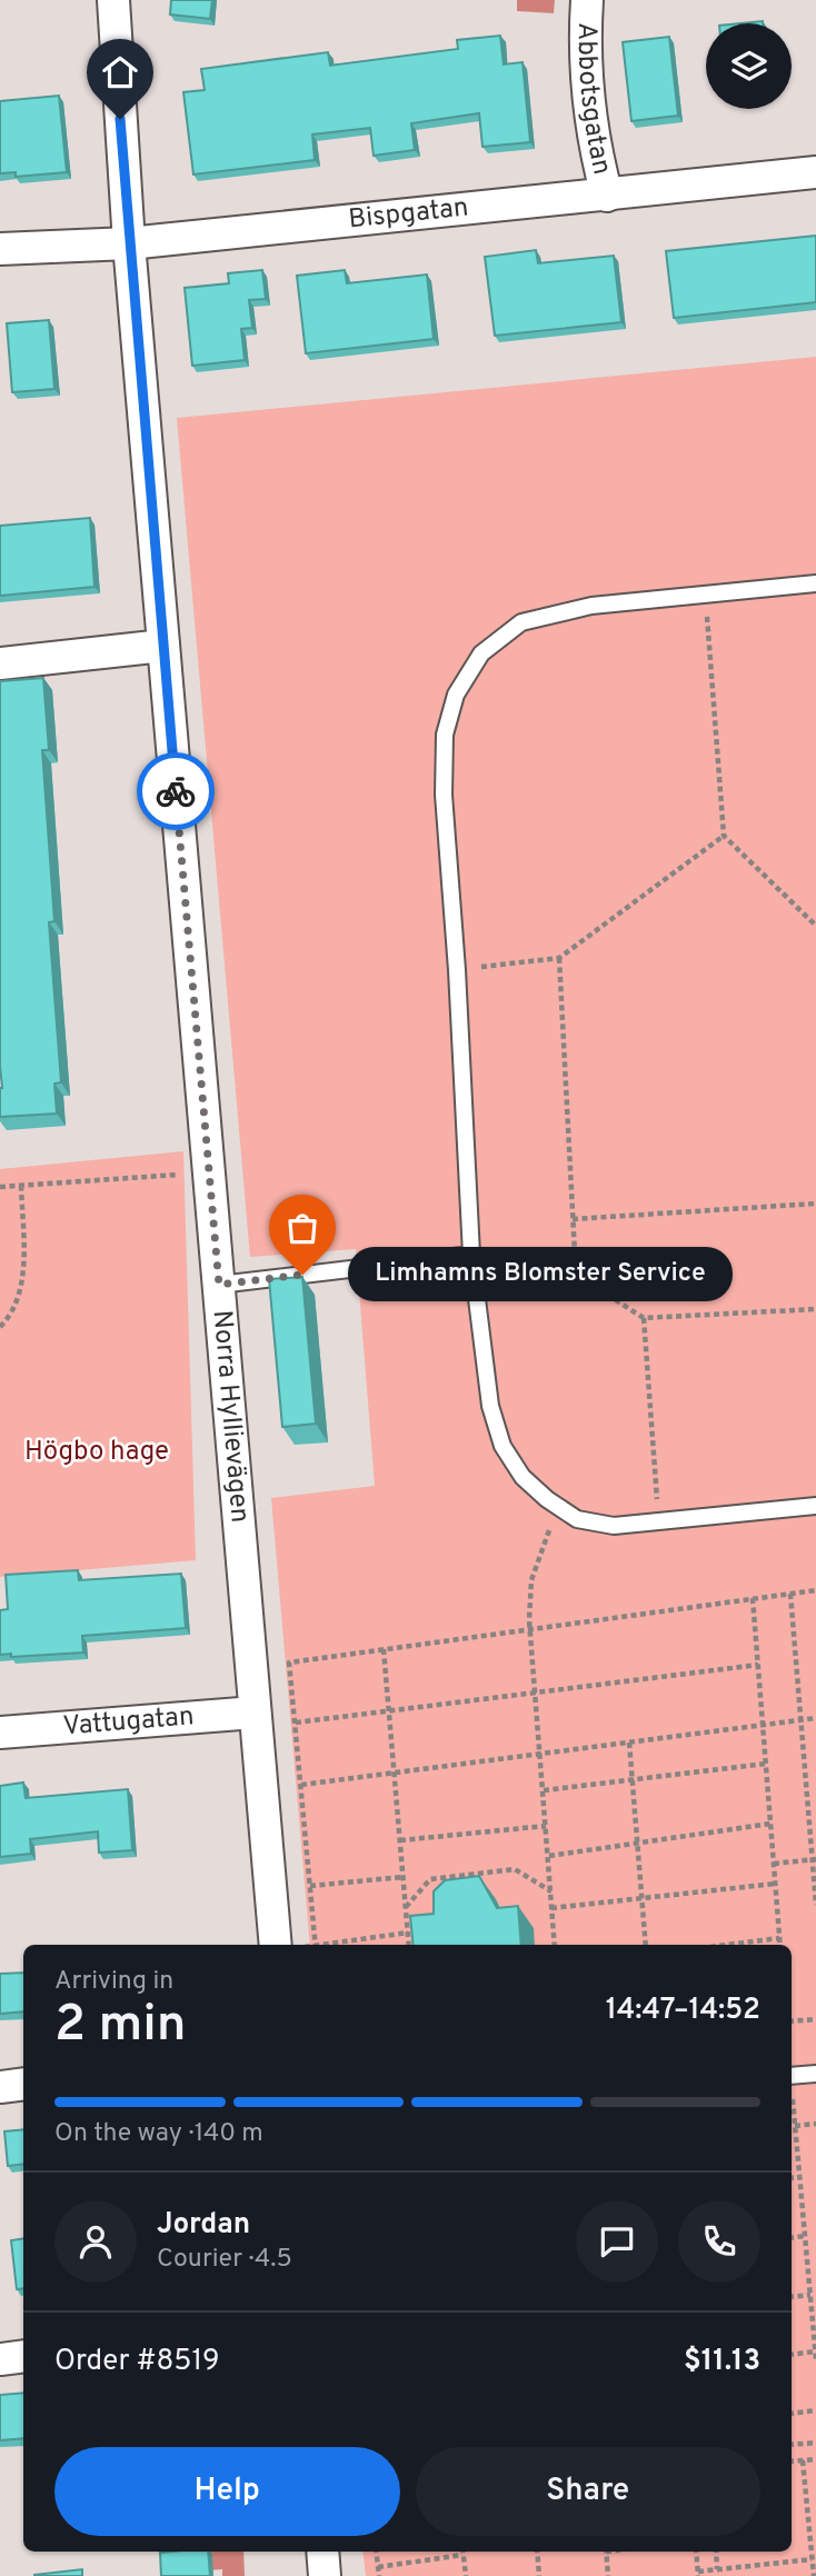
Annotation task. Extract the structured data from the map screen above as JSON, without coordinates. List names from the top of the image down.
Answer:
{
  "streets": {
    "street": [
      "Abbotsgatan",
      "Bispgatan",
      "Norra Hyllievägen",
      "Vattugatan"
    ]
  },
  "crossings": [
    ["Abbotsgatan", "Bispgatan"],
    ["Bispgatan", "Norra Hyllievägen"],
    ["Norra Hyllievägen", "Vattugatan"]
  ],
  "parks": ["Högbo hage"],
  "places": ["Limhamns Blomster Service"],
  "page": {
    "bubble": "Limhamns Blomster Service",
    "heading": ["2 min", "Arriving in", "14:47–14:52"],
    "panel": [
      "Jordan",
      "Courier · 4.5",
      "Order #8519",
      "$11.13"
    ],
    "bar": "On the way · 140 m",
    "buttons": ["Help", "Share"]
  }
}
